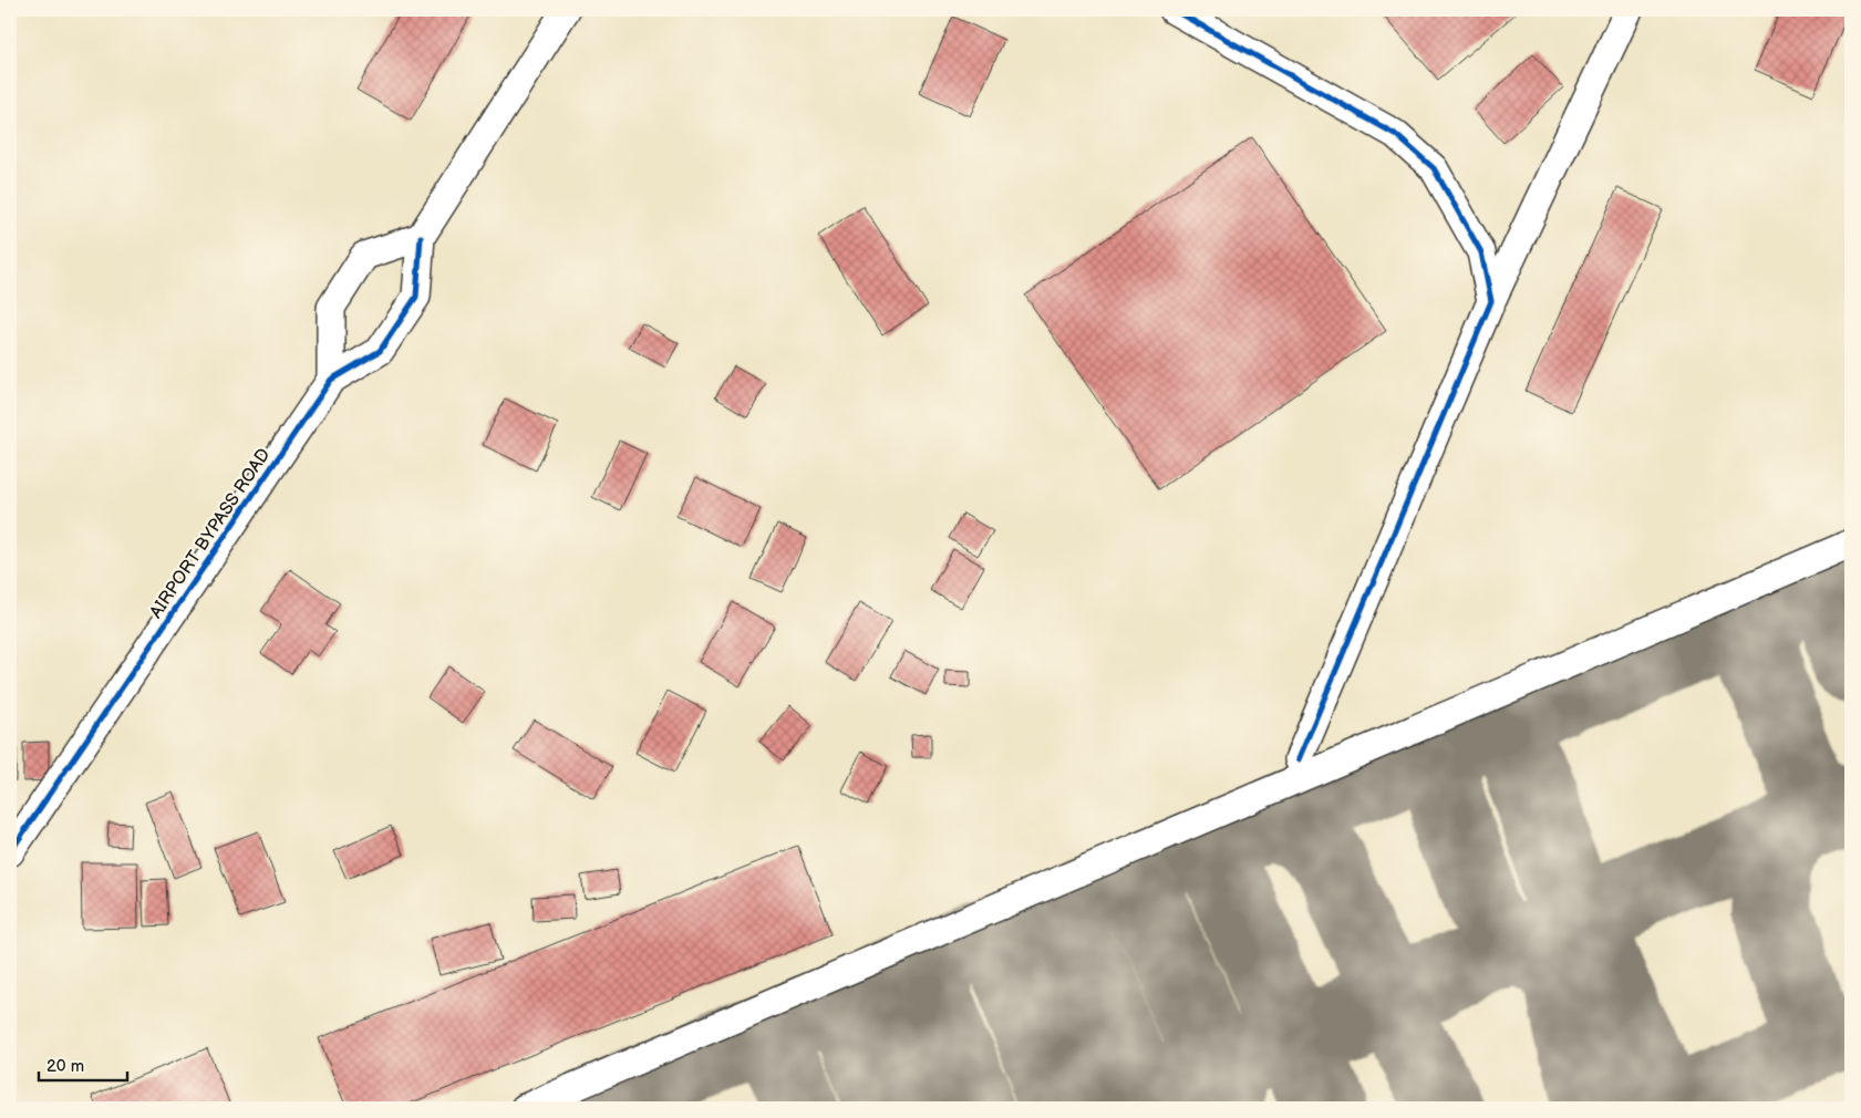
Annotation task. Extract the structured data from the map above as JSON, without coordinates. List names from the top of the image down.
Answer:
{
  "streets": {
    "street": ["AIRPORT BYPASS ROAD"]
  },
  "scale_bar": "20 m"
}
